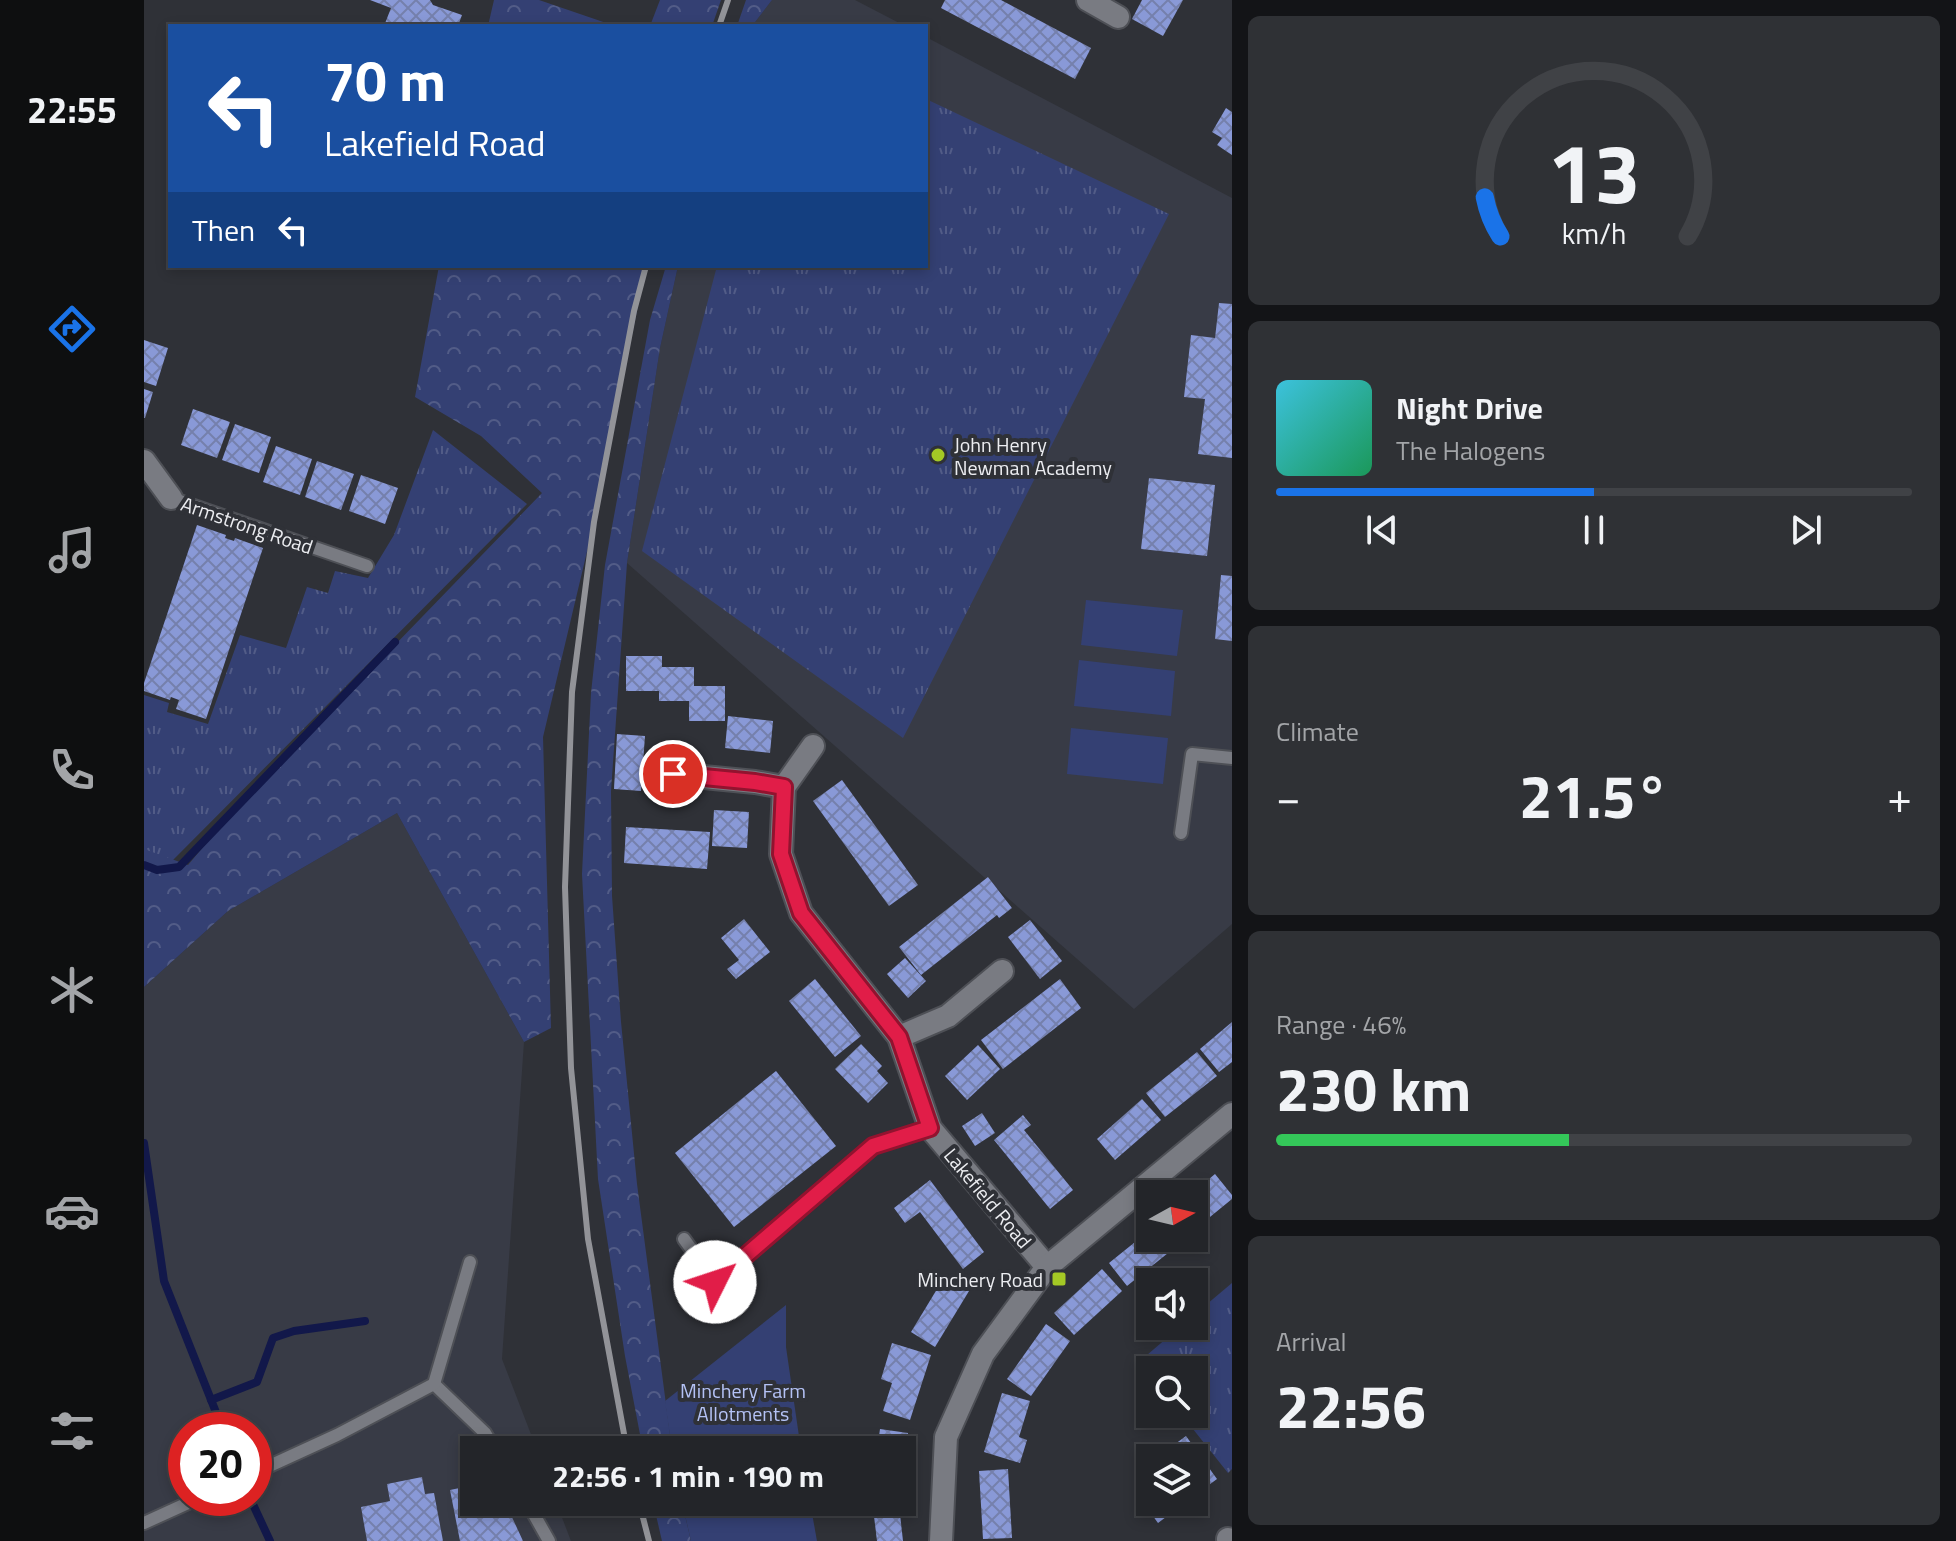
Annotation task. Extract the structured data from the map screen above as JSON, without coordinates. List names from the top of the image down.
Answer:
{
  "streets": {
    "street": ["Armstrong Road", "Lakefield Road"]
  },
  "parks": ["Minchery Farm Allotments"],
  "places": {
    "other": ["John Henry Newman Academy"],
    "transit": ["Minchery Road"]
  },
  "north": "right",
  "page": {
    "tabs": "22:55",
    "turn": ["70 m", "Lakefield Road"],
    "then": "Then",
    "song": ["Night Drive", "The Halogens"],
    "tile": [
      "Climate",
      ["Range · 46%", "230 km"],
      ["Arrival", "22:56"]
    ],
    "heat": ["−", "21.5°", "+"],
    "limit": "20",
    "trip": "22:56 · 1 min · 190 m",
    "gauge": ["13", "km/h"]
  }
}
